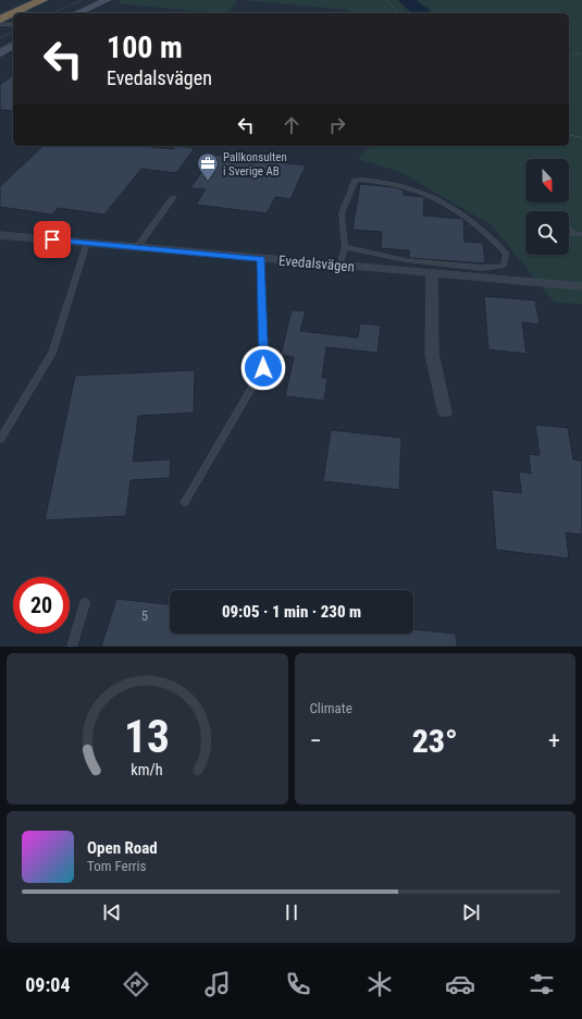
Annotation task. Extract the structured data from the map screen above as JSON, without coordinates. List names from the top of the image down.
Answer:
{
  "streets": {
    "street": ["Evedalsvägen"]
  },
  "places": {
    "office": ["Pallkonsulten i Sverige AB"]
  },
  "house_numbers": ["5"],
  "north": "bottom",
  "page": {
    "turn": ["100 m", "Evedalsvägen"],
    "limit": "20",
    "trip": "09:05 · 1 min · 230 m",
    "tile": "Climate",
    "heat": ["−", "23°", "+"],
    "song": ["Open Road", "Tom Ferris"],
    "tabs": "09:04",
    "gauge": ["13", "km/h"]
  }
}
